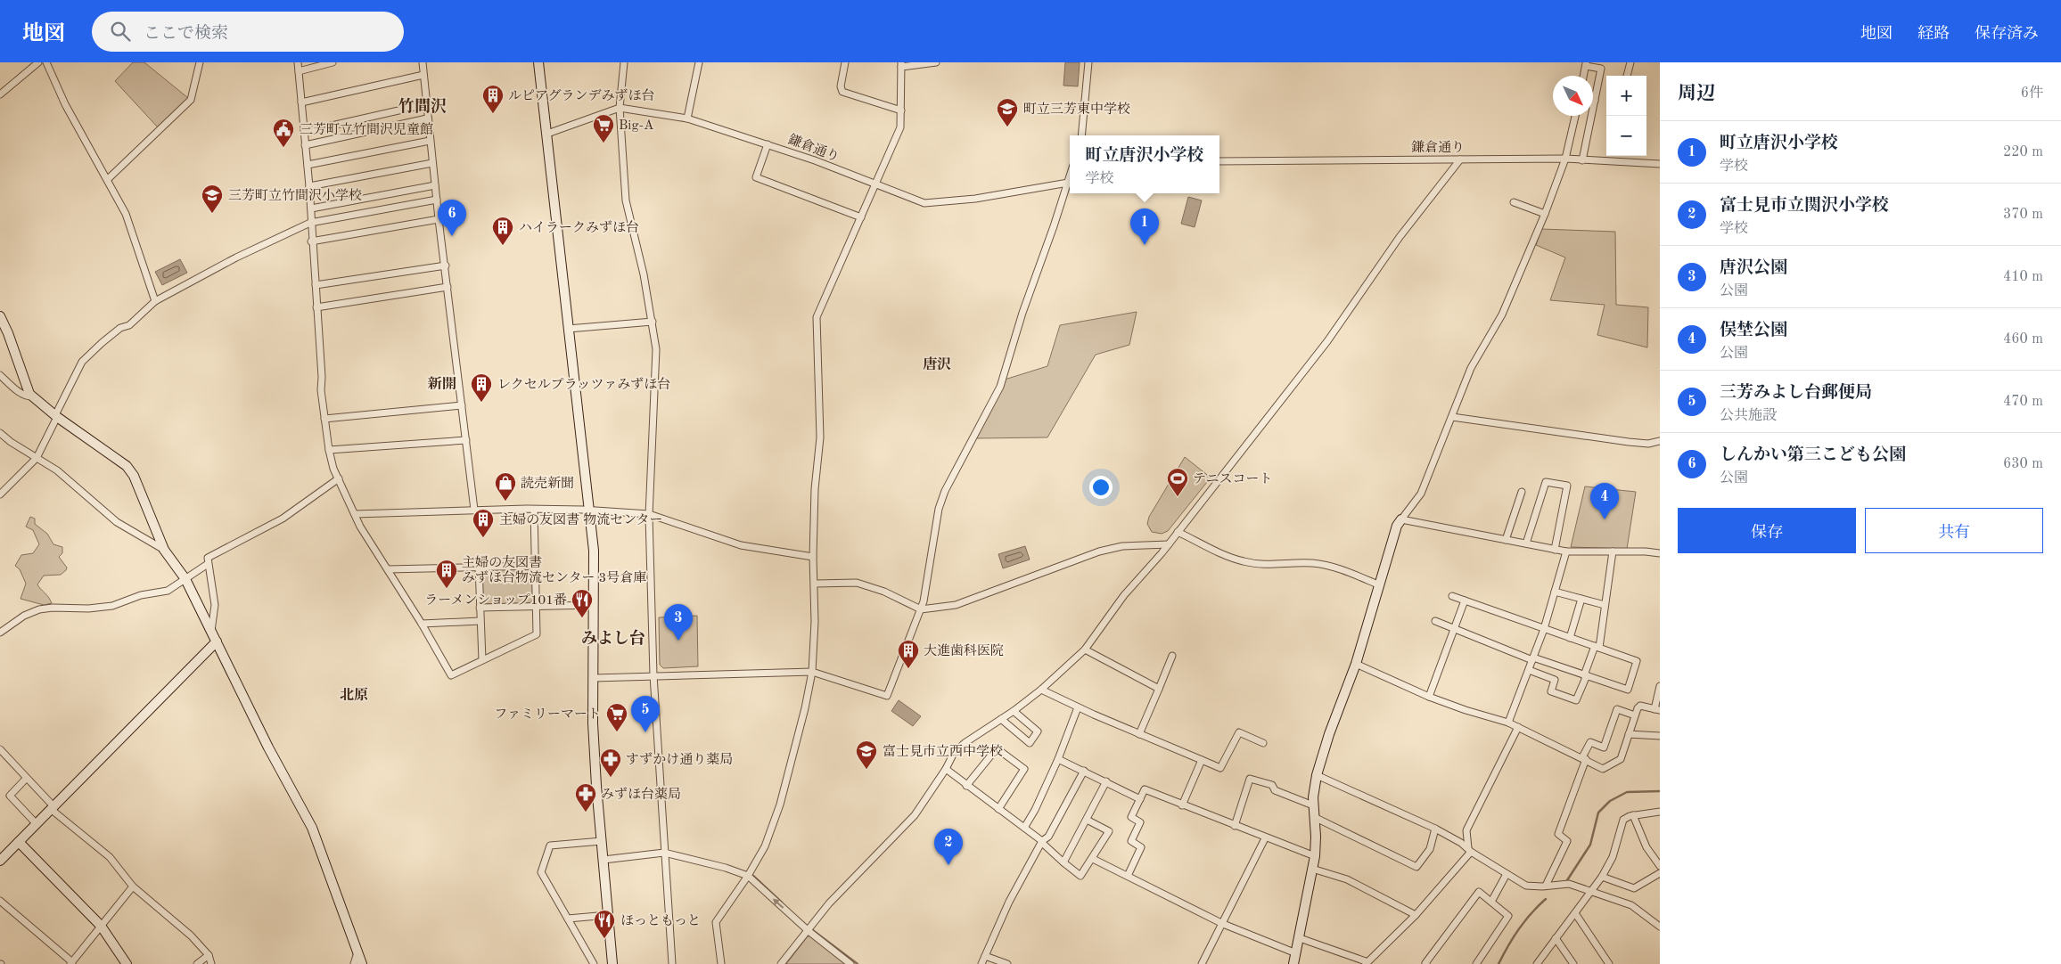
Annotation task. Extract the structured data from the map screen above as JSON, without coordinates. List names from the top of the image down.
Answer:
{
  "streets": {
    "street": ["鎌倉通り"]
  },
  "districts": [
    "竹間沢",
    "唐沢",
    "新開",
    "みよし台",
    "北原"
  ],
  "places": {
    "building": [
      "ルピアグランデみずほ台",
      "ハイラークみずほ台",
      "レクセルプラッツァみずほ台",
      "主婦の友図書 物流センター",
      "主婦の友図書 みずほ台物流センター 3号倉庫",
      "大進歯科医院"
    ],
    "school or university": ["町立三芳東中学校", "三芳町立竹間沢小学校", "富士見市立西中学校"],
    "supermarket": ["Big-A", "ファミリーマート"],
    "public building": ["三芳町立竹間沢児童館"],
    "sports": ["テニスコート"],
    "shop": ["読売新聞"],
    "restaurant": ["ラーメンショップ101番", "ほっともっと"],
    "pharmacy": ["すずかけ通り薬局", "みずほ台薬局"]
  },
  "north": "bottom right",
  "page": {
    "header": "地図",
    "search": "ここで検索",
    "nav": ["地図", "経路", "保存済み"],
    "heading": ["周辺", "6件"],
    "map_buttons": ["+", "−"],
    "list": [
      {
        "mark": "1",
        "name": "町立唐沢小学校",
        "note": "学校",
        "value": "220 m"
      },
      {
        "mark": "2",
        "name": "富士見市立関沢小学校",
        "note": "学校",
        "value": "370 m"
      },
      {
        "mark": "3",
        "name": "唐沢公園",
        "note": "公園",
        "value": "410 m"
      },
      {
        "mark": "4",
        "name": "俣埜公園",
        "note": "公園",
        "value": "460 m"
      },
      {
        "mark": "5",
        "name": "三芳みよし台郵便局",
        "note": "公共施設",
        "value": "470 m"
      },
      {
        "mark": "6",
        "name": "しんかい第三こども公園",
        "note": "公園",
        "value": "630 m"
      }
    ],
    "popup": ["町立唐沢小学校", "学校"],
    "pins": [
      "6",
      "1",
      "4",
      "3",
      "5",
      "2"
    ],
    "buttons": ["保存", "共有"]
  }
}
